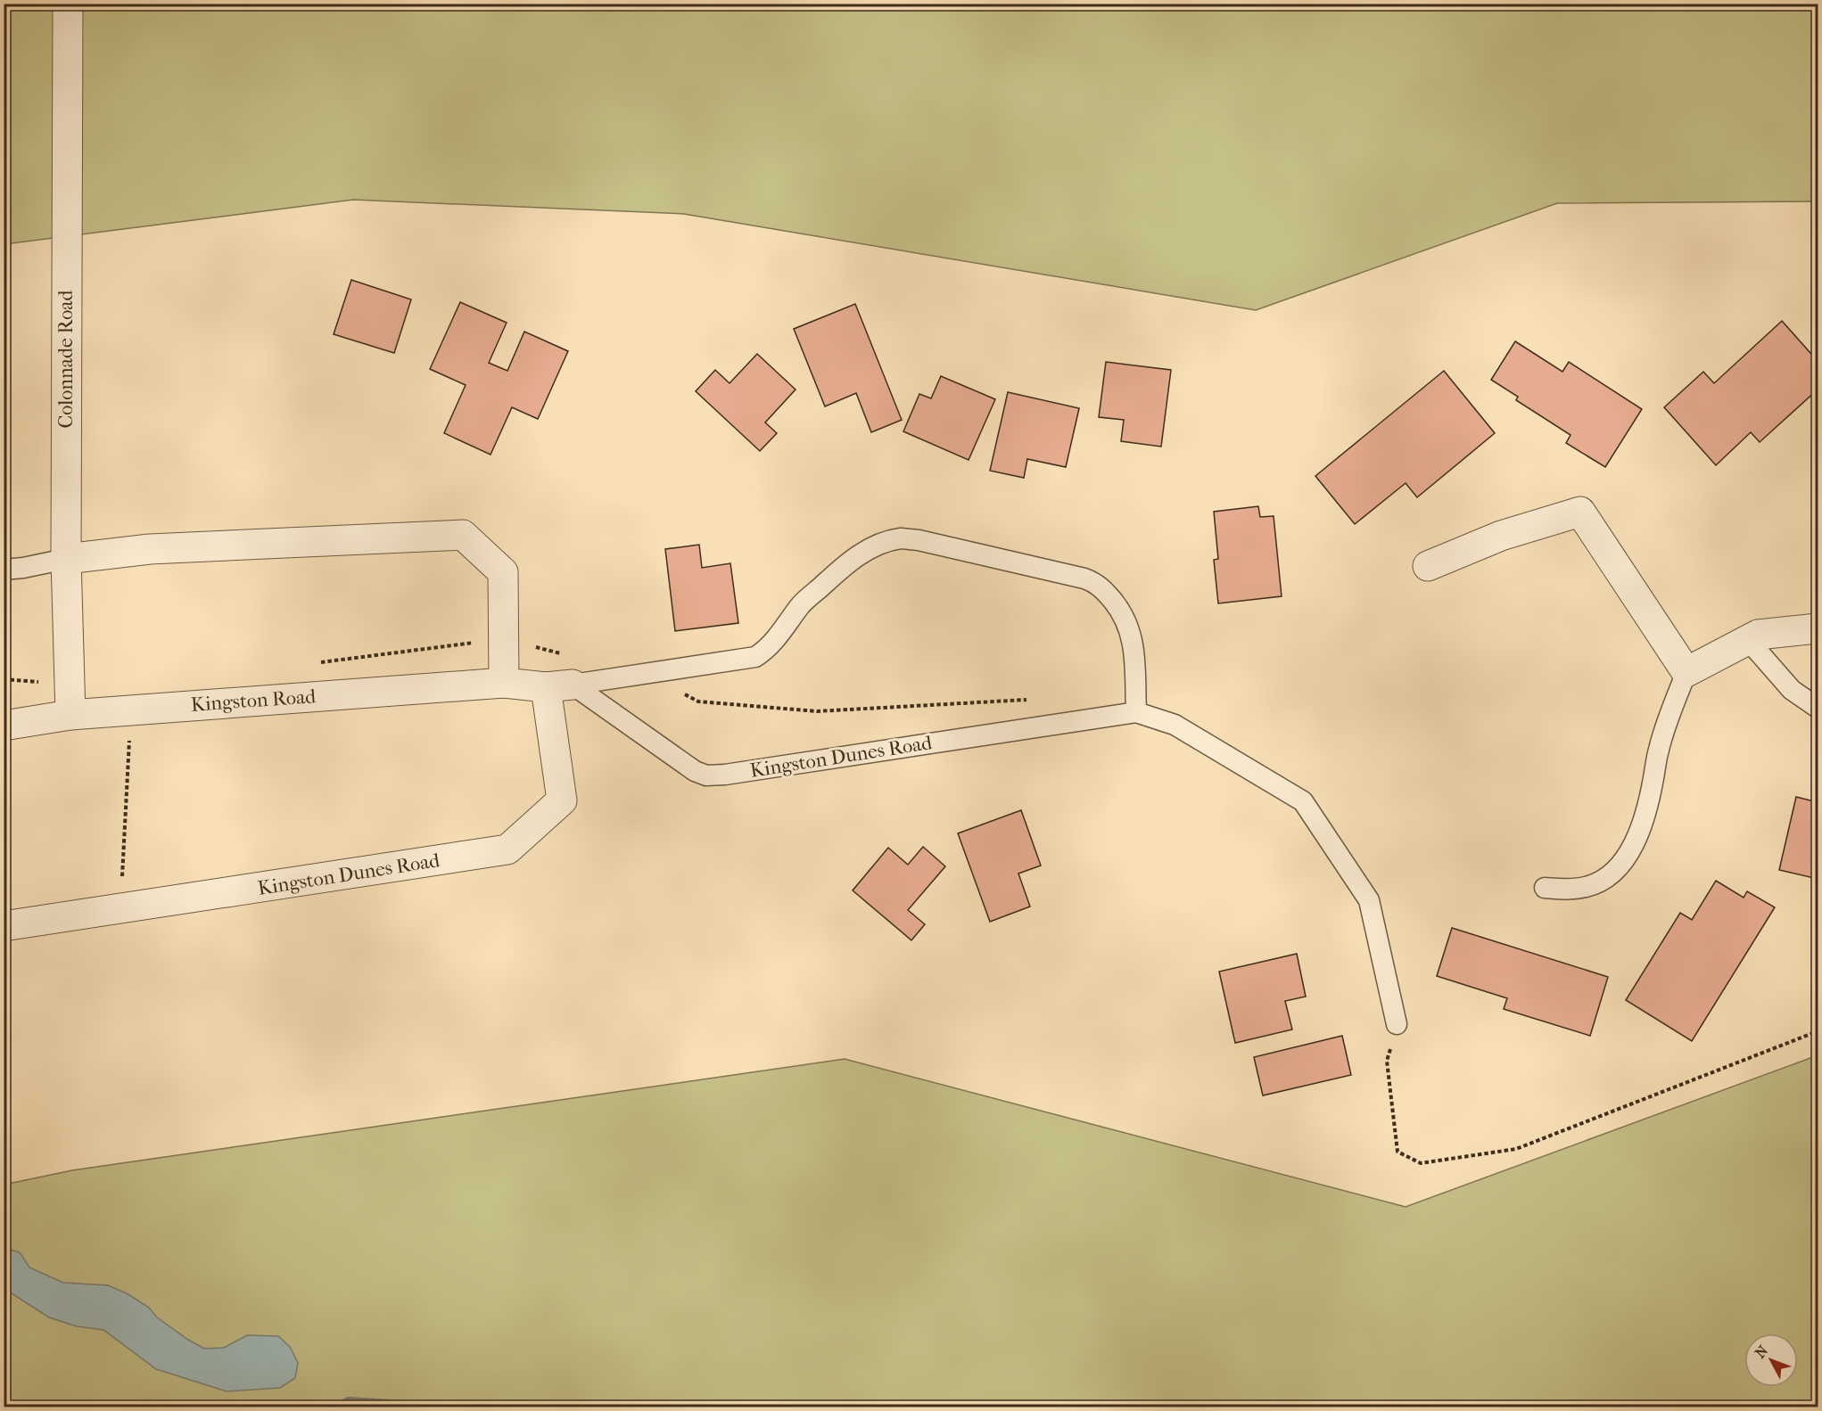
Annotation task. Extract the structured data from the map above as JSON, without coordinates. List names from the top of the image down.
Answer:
{
  "streets": {
    "street": ["Colonnade Road", "Kingston Road", "Kingston Dunes Road"]
  },
  "crossings": [
    ["Colonnade Road", "Kingston Road"],
    ["Kingston Road", "Kingston Dunes Road"]
  ],
  "north": "top left"
}
